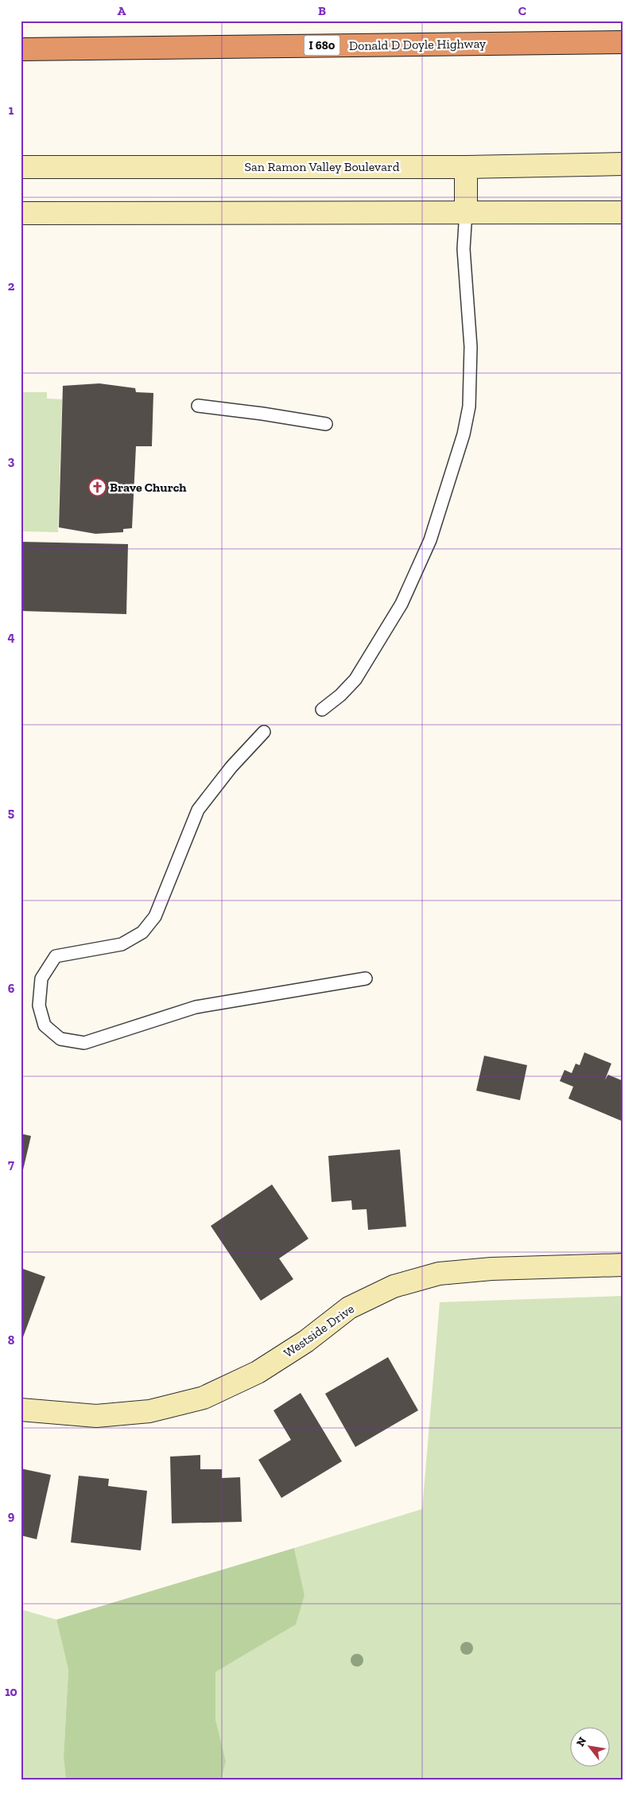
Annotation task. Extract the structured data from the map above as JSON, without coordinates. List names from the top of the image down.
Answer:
{
  "streets": {
    "highway": ["Donald D Doyle Highway", "I 680"],
    "main road": ["San Ramon Valley Boulevard", "Westside Drive"]
  },
  "places": {
    "church": ["Brave Church"]
  },
  "north": "top left",
  "grid": {
    "columns": ["A", "B", "C"],
    "rows": [
      "1",
      "2",
      "3",
      "4",
      "5",
      "6",
      "7",
      "8",
      "9",
      "10"
    ]
  }
}
